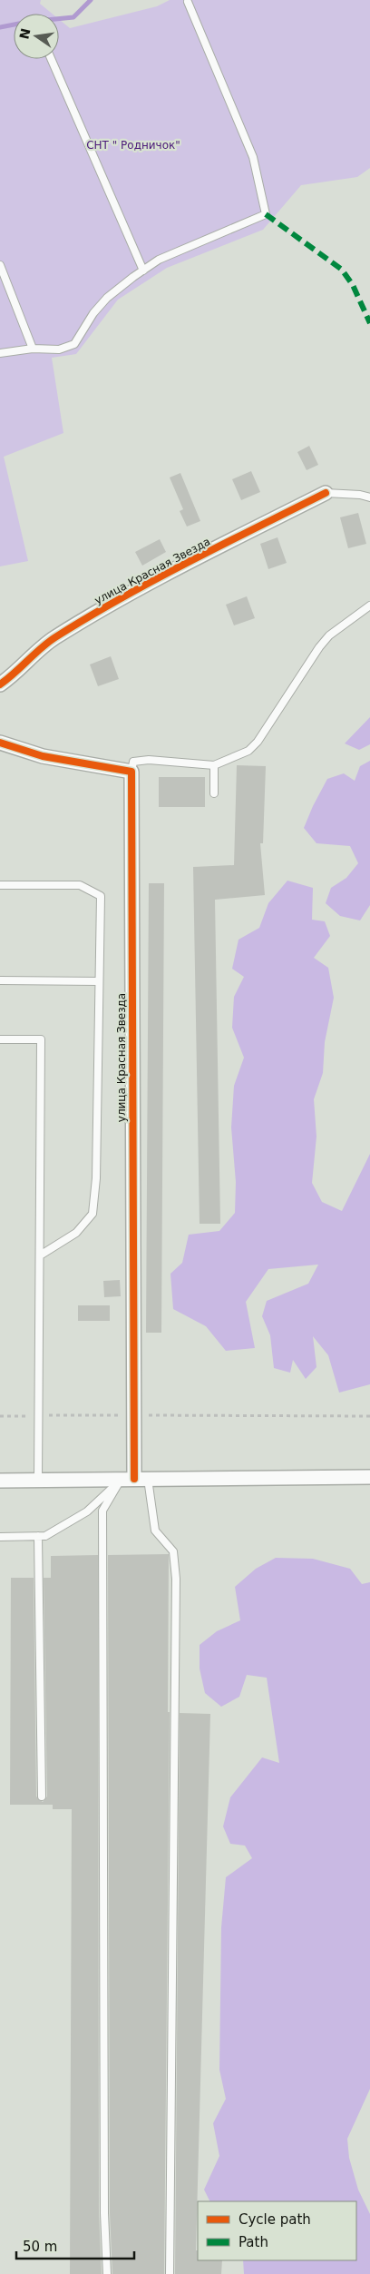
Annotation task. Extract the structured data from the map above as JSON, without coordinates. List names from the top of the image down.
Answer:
{
  "streets": {
    "street": ["улица Красная Звезда"]
  },
  "parks": ["СНТ \" Родничок\""],
  "legend": ["Cycle path", "Path"],
  "scale_bar": "50 m",
  "north": "left"
}
